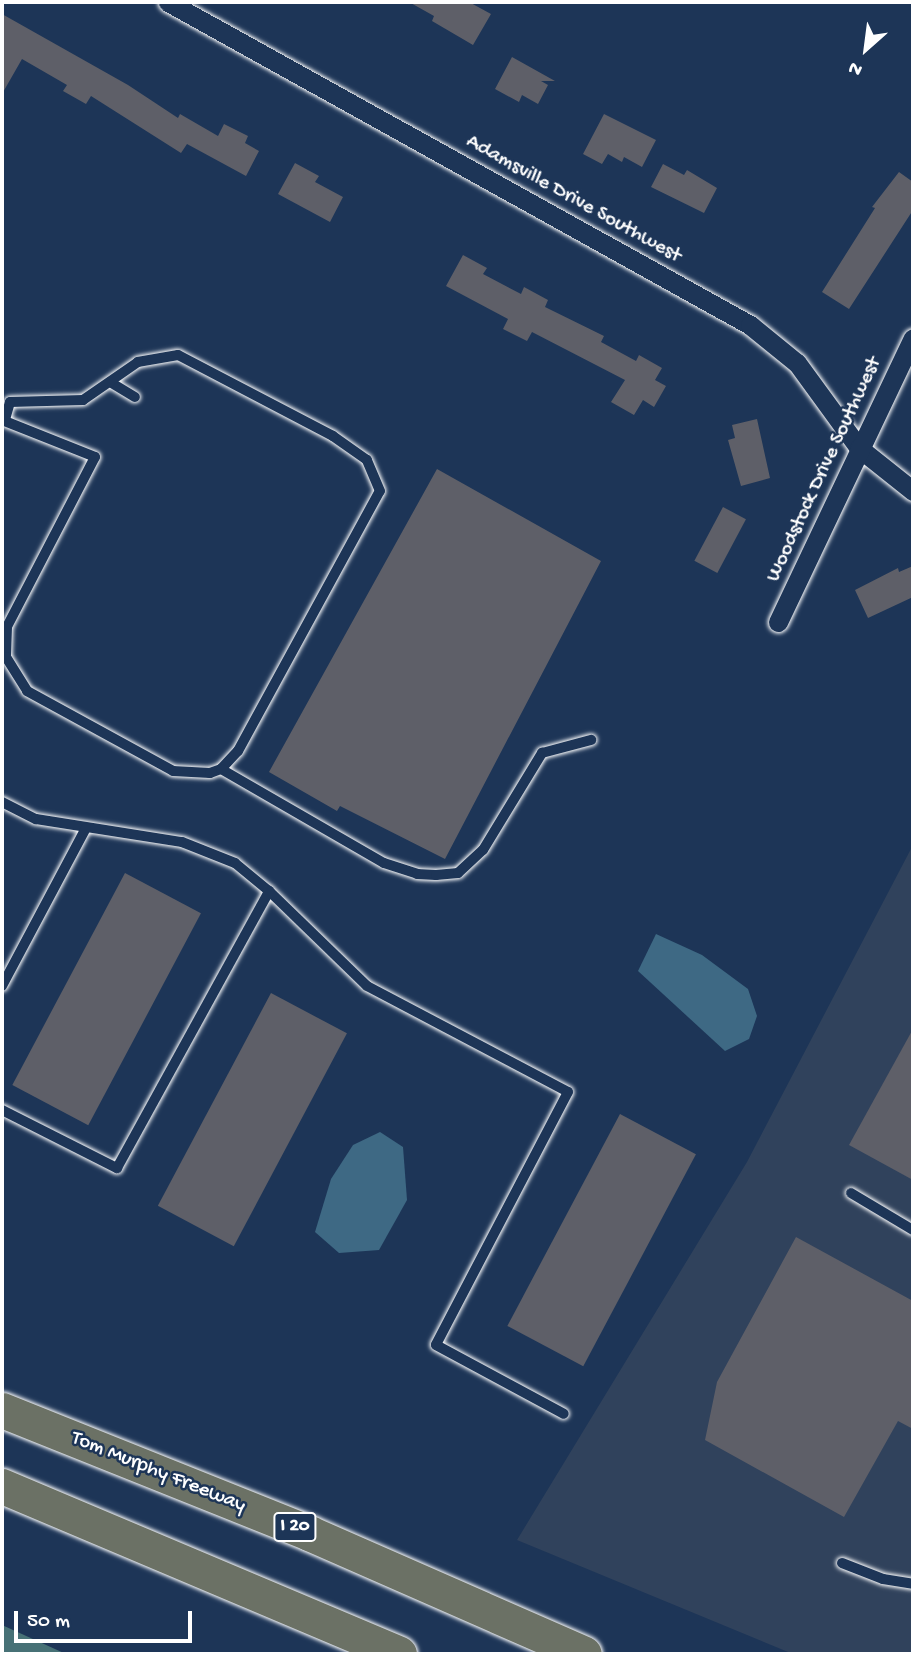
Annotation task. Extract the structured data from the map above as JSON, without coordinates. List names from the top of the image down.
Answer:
{
  "streets": {
    "highway": ["Tom Murphy Freeway", "I 20"],
    "street": ["Adamsville Drive Southwest", "Woodstock Drive Southwest"]
  },
  "crossings": [
    ["Adamsville Drive Southwest", "Woodstock Drive Southwest"]
  ],
  "scale_bar": "50 m",
  "north": "bottom left"
}
